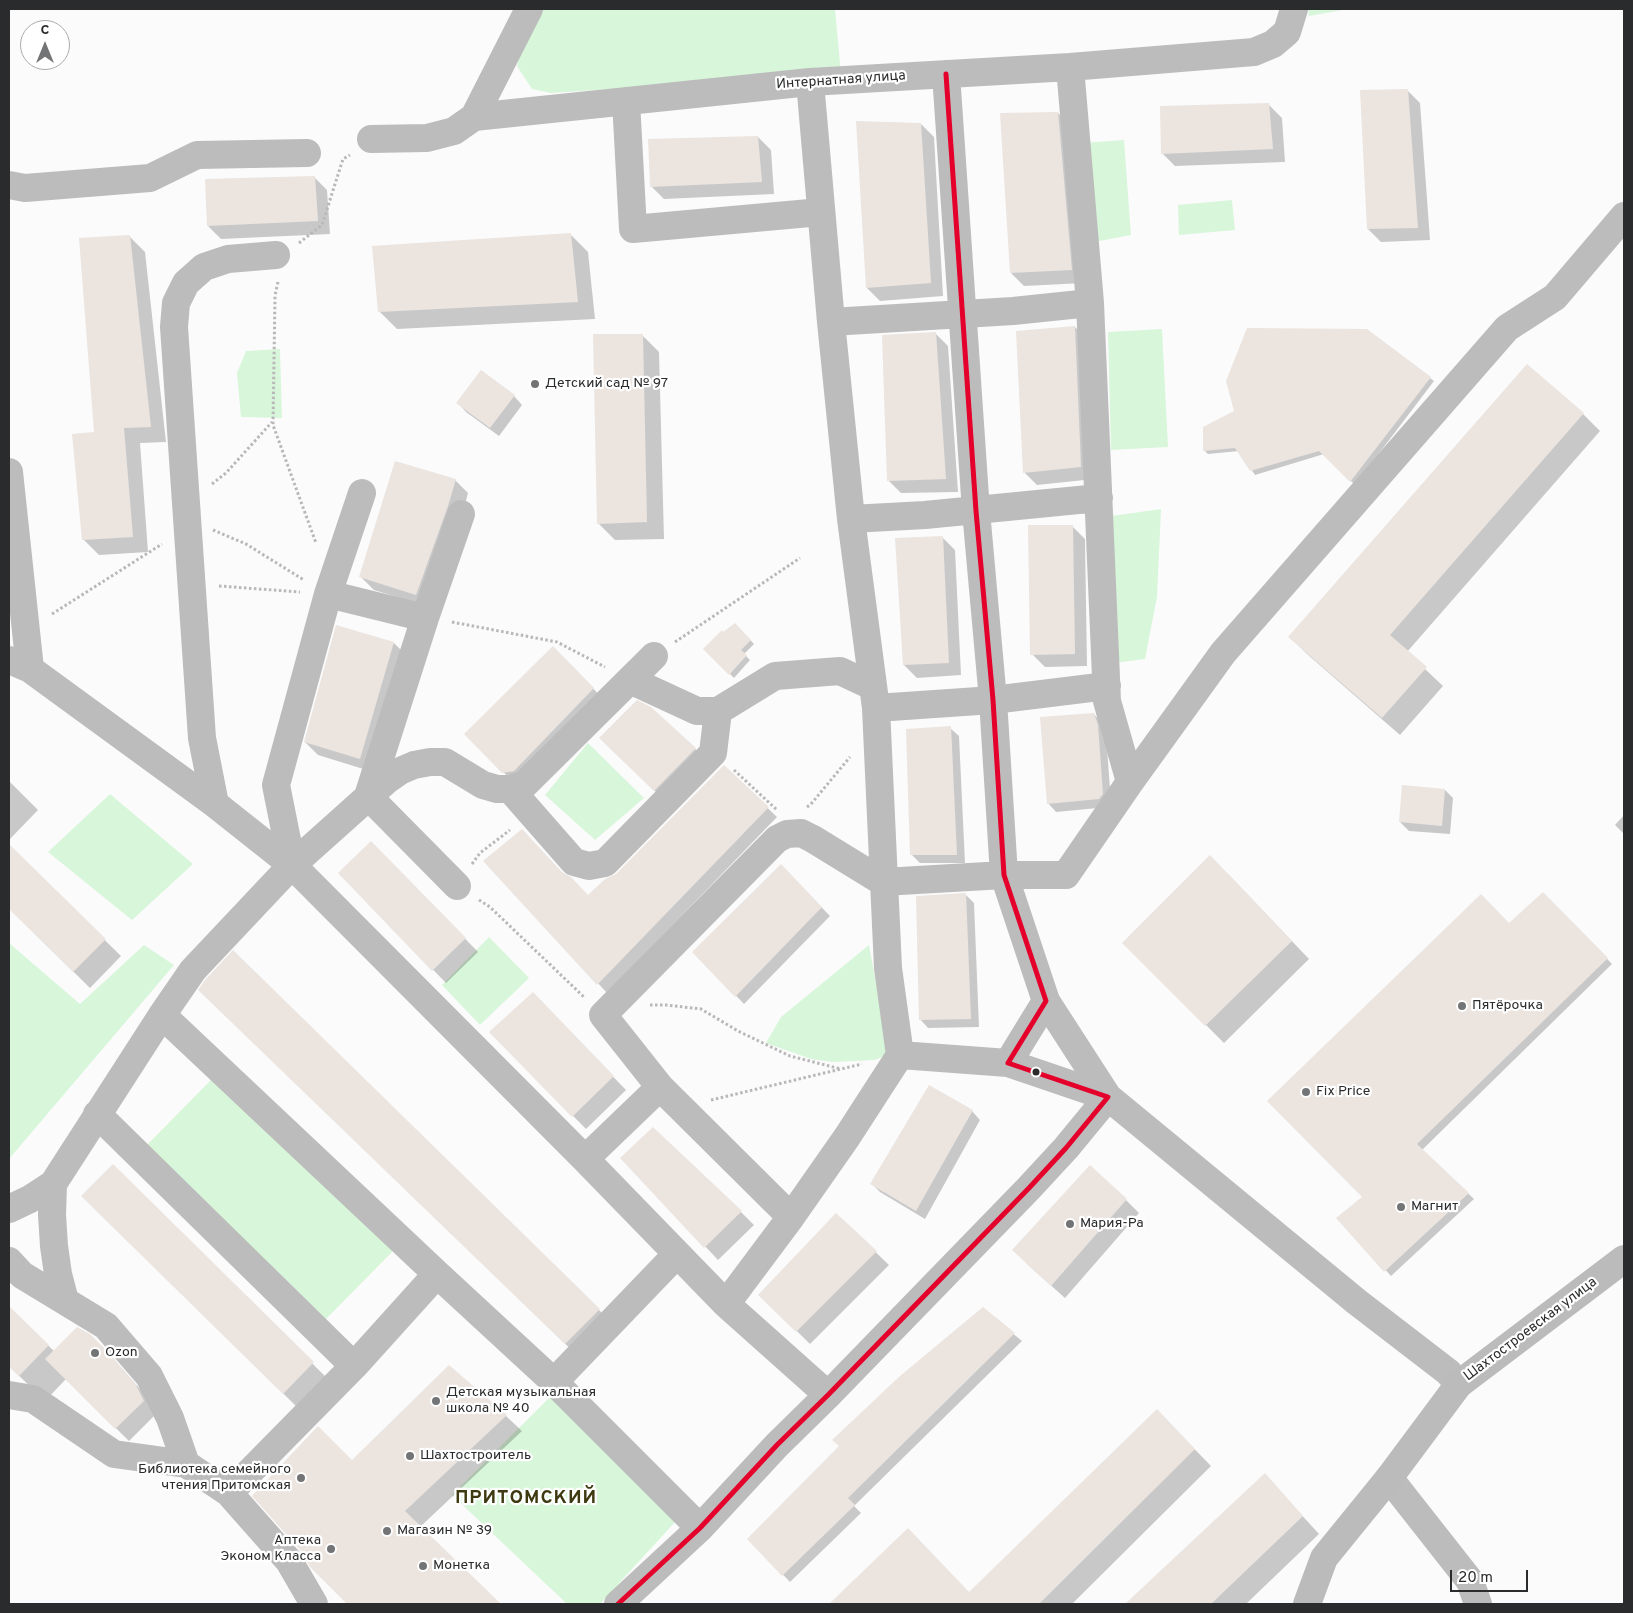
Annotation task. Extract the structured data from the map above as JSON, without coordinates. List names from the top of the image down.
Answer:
{
  "streets": {
    "main road": ["Шахтостроевская улица"],
    "street": ["Интернатная улица"]
  },
  "districts": ["ПРИТОМСКИЙ"],
  "places": [
    "Детский сад № 97",
    "Пятёрочка",
    "Fix Price",
    "Магнит",
    "Мария-Ра",
    "Ozon",
    "Детская музыкальная школа № 40",
    "Шахтостроитель",
    "Библиотека семейного чтения Притомская",
    "Магазин № 39",
    "Аптека Эконом Класса",
    "Монетка"
  ],
  "scale_bar": "20 m",
  "north": "top"
}
